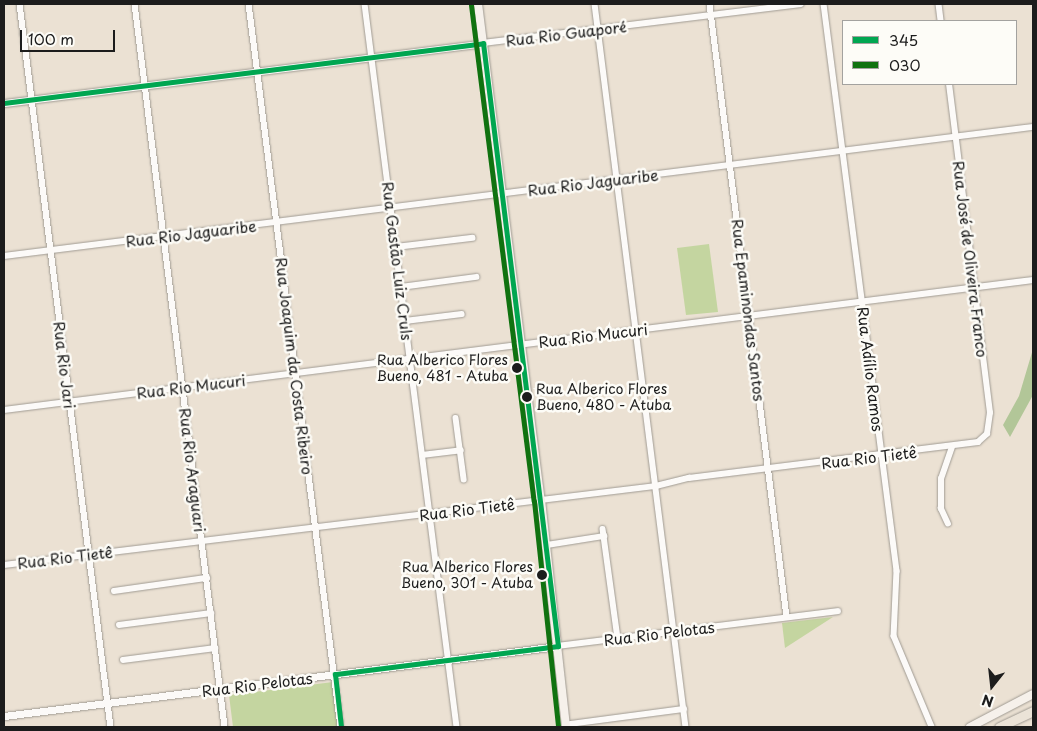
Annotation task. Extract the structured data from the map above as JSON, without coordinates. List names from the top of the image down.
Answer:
{
  "streets": {
    "street": [
      "Rua Rio Guaporé",
      "Rua Rio Jaguaribe",
      "Rua José de Oliveira Franco",
      "Rua Gastão Luiz Cruls",
      "Rua Epaminondas Santos",
      "Rua Rio Mucuri",
      "Rua Rio Jari",
      "Rua Joaquim da Costa Ribeiro",
      "Rua Adílio Ramos",
      "Rua Rio Tietê",
      "Rua Rio Araguari",
      "Rua Rio Pelotas"
    ]
  },
  "crossings": [
    ["Rua Rio Guaporé", "Rua Gastão Luiz Cruls"],
    ["Rua Rio Guaporé", "Rua Epaminondas Santos"],
    ["Rua Rio Guaporé", "Rua Rio Jari"],
    ["Rua Rio Guaporé", "Rua Joaquim da Costa Ribeiro"],
    ["Rua Rio Guaporé", "Rua Rio Araguari"],
    ["Rua Rio Jaguaribe", "Rua José de Oliveira Franco"],
    ["Rua Rio Jaguaribe", "Rua Gastão Luiz Cruls"],
    ["Rua Rio Jaguaribe", "Rua Epaminondas Santos"],
    ["Rua Rio Jaguaribe", "Rua Rio Jari"],
    ["Rua Rio Jaguaribe", "Rua Joaquim da Costa Ribeiro"],
    ["Rua Rio Jaguaribe", "Rua Adílio Ramos"],
    ["Rua Rio Jaguaribe", "Rua Rio Araguari"],
    ["Rua José de Oliveira Franco", "Rua Rio Mucuri"],
    ["Rua José de Oliveira Franco", "Rua Rio Tietê"],
    ["Rua Gastão Luiz Cruls", "Rua Rio Mucuri"],
    ["Rua Gastão Luiz Cruls", "Rua Rio Tietê"],
    ["Rua Gastão Luiz Cruls", "Rua Rio Pelotas"],
    ["Rua Epaminondas Santos", "Rua Rio Mucuri"],
    ["Rua Epaminondas Santos", "Rua Rio Tietê"],
    ["Rua Epaminondas Santos", "Rua Rio Pelotas"],
    ["Rua Rio Mucuri", "Rua Rio Jari"],
    ["Rua Rio Mucuri", "Rua Joaquim da Costa Ribeiro"],
    ["Rua Rio Mucuri", "Rua Adílio Ramos"],
    ["Rua Rio Mucuri", "Rua Rio Araguari"],
    ["Rua Rio Jari", "Rua Rio Tietê"],
    ["Rua Rio Jari", "Rua Rio Pelotas"],
    ["Rua Joaquim da Costa Ribeiro", "Rua Rio Tietê"],
    ["Rua Joaquim da Costa Ribeiro", "Rua Rio Pelotas"],
    ["Rua Adílio Ramos", "Rua Rio Tietê"],
    ["Rua Rio Tietê", "Rua Rio Araguari"],
    ["Rua Rio Araguari", "Rua Rio Pelotas"]
  ],
  "places": ["Rua Alberico Flores Bueno, 481 - Atuba", "Rua Alberico Flores Bueno, 480 - Atuba", "Rua Alberico Flores Bueno, 301 - Atuba"],
  "lines": ["transit line 030", "transit line 345"],
  "legend": ["345", "030"],
  "scale_bar": "100 m",
  "north": "bottom"
}
